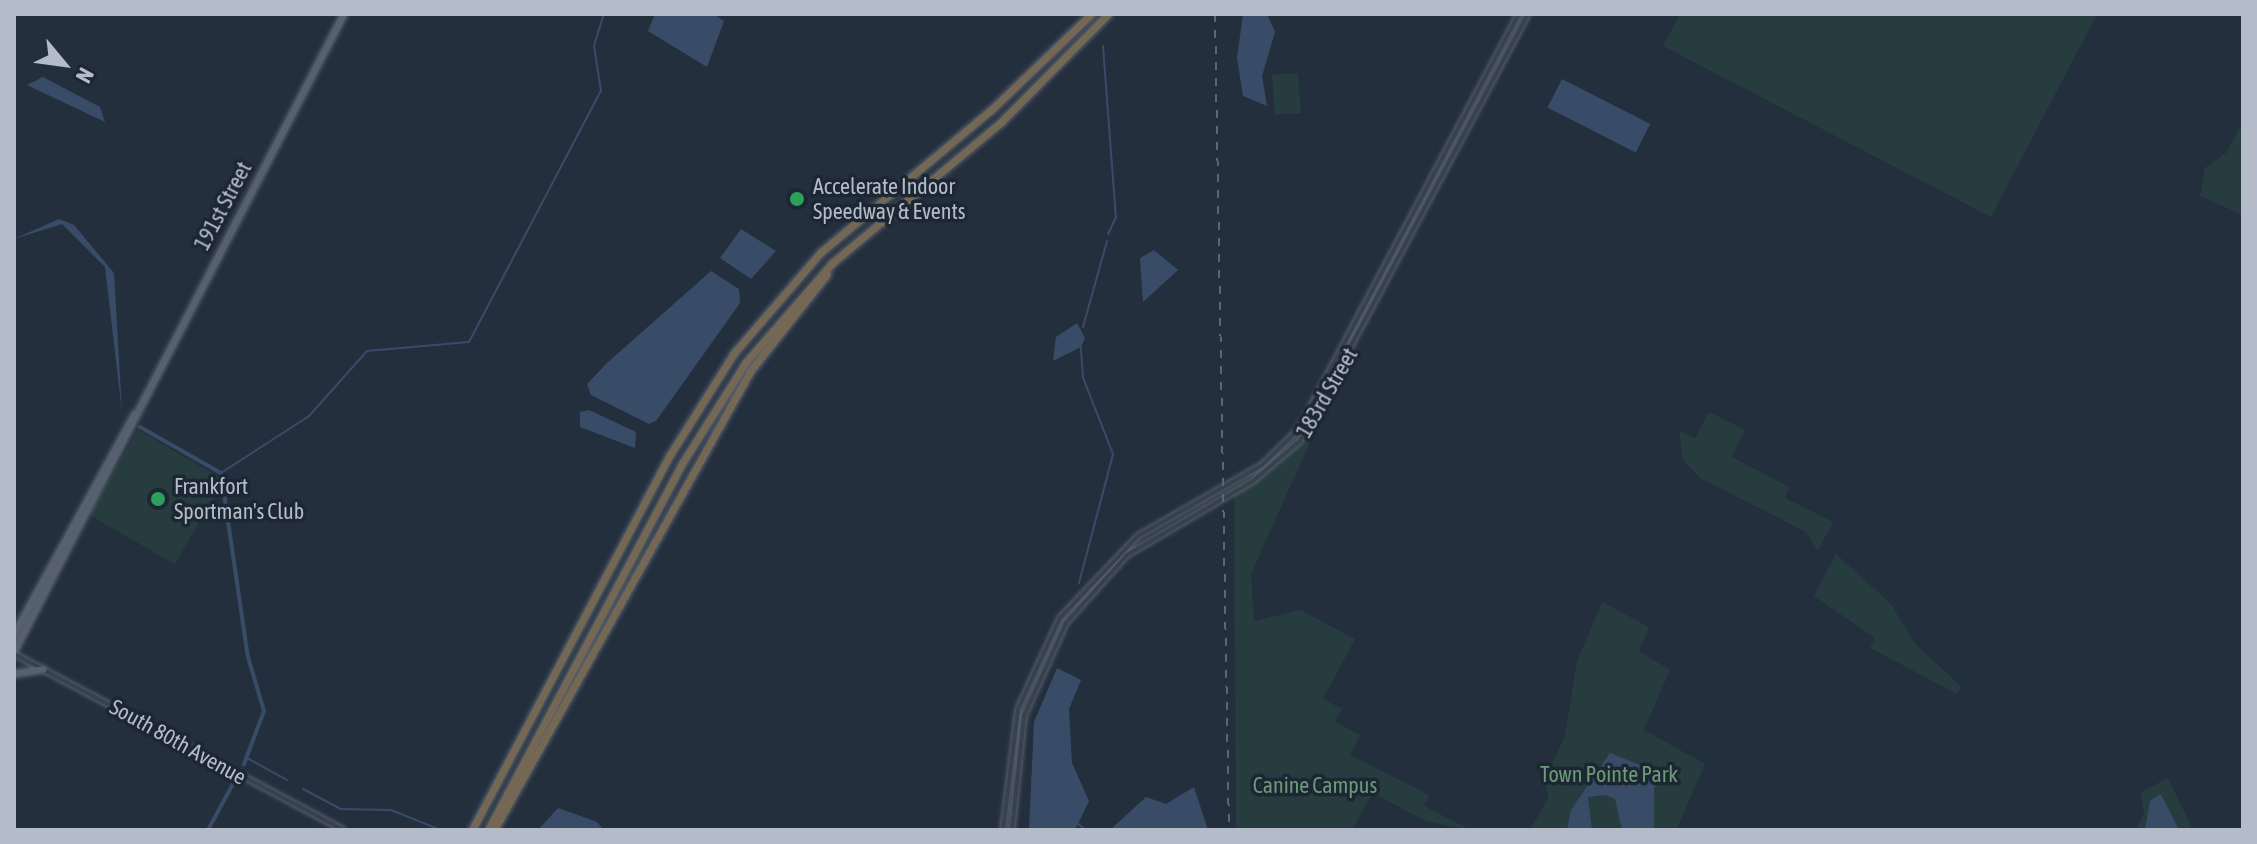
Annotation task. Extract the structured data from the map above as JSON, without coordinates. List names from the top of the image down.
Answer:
{
  "streets": {
    "main road": ["191st Street"],
    "street": ["183rd Street", "South 80th Avenue"]
  },
  "crossings": [
    ["191st Street", "South 80th Avenue"]
  ],
  "parks": ["Town Pointe Park", "Canine Campus"],
  "places": ["Accelerate Indoor Speedway & Events", "Frankfort Sportman's Club"],
  "north": "bottom right"
}
